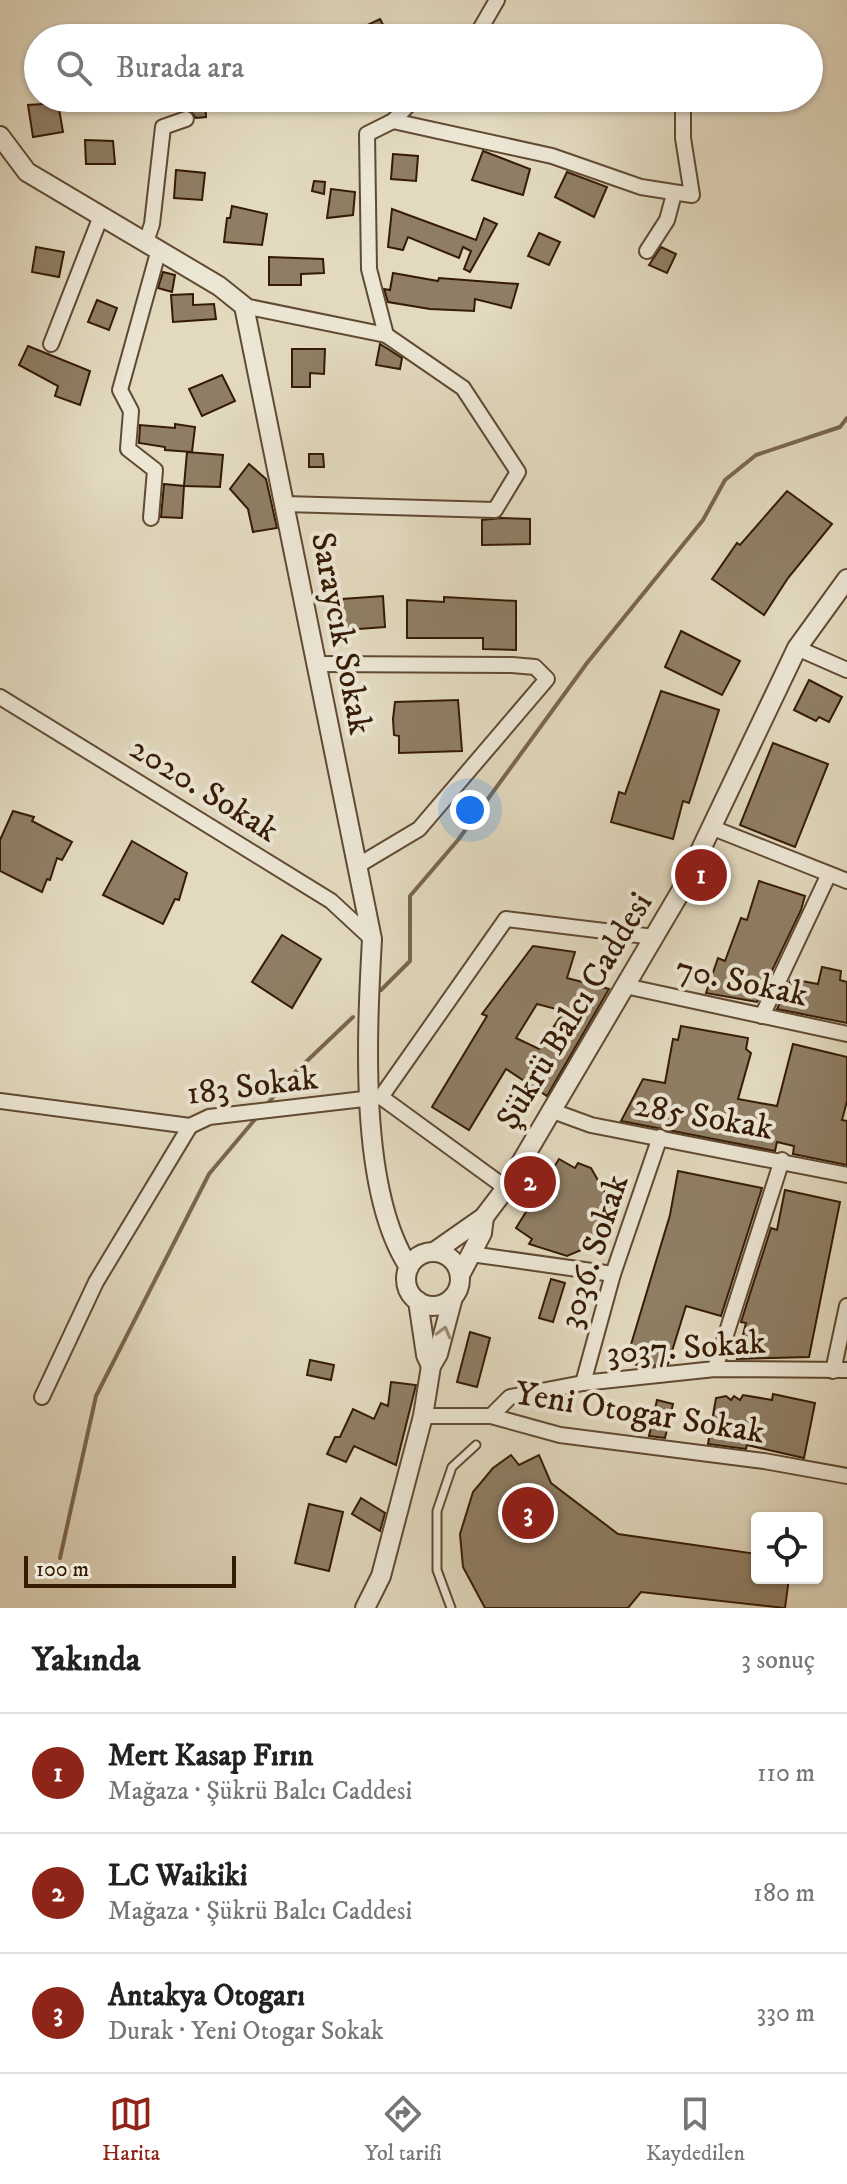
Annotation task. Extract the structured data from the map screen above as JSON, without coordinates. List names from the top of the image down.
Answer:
{
  "streets": {
    "street": [
      "Saraycık Sokak",
      "2020. Sokak",
      "70. Sokak",
      "Şükrü Balcı Caddesi",
      "183 Sokak",
      "285 Sokak",
      "3036. Sokak",
      "3037. Sokak",
      "Yeni Otogar Sokak"
    ]
  },
  "crossings": [
    ["Saraycık Sokak", "2020. Sokak"],
    ["Saraycık Sokak", "Şükrü Balcı Caddesi"],
    ["Saraycık Sokak", "183 Sokak"],
    ["70. Sokak", "Şükrü Balcı Caddesi"],
    ["Şükrü Balcı Caddesi", "285 Sokak"],
    ["285 Sokak", "3036. Sokak"],
    ["3036. Sokak", "3037. Sokak"],
    ["3037. Sokak", "Yeni Otogar Sokak"]
  ],
  "scale_bar": "100 m",
  "page": {
    "search": "Burada ara",
    "pins": ["1", "2", "3"],
    "scale": "100 m",
    "heading": ["Yakında", "3 sonuç"],
    "list": [
      {
        "mark": "1",
        "name": "Mert Kasap Fırın",
        "note": "Mağaza · Şükrü Balcı Caddesi",
        "value": "110 m"
      },
      {
        "mark": "2",
        "name": "LC Waikiki",
        "note": "Mağaza · Şükrü Balcı Caddesi",
        "value": "180 m"
      },
      {
        "mark": "3",
        "name": "Antakya Otogarı",
        "note": "Durak · Yeni Otogar Sokak",
        "value": "330 m"
      }
    ],
    "nav": ["Harita", "Yol tarifi", "Kaydedilen"]
  }
}
